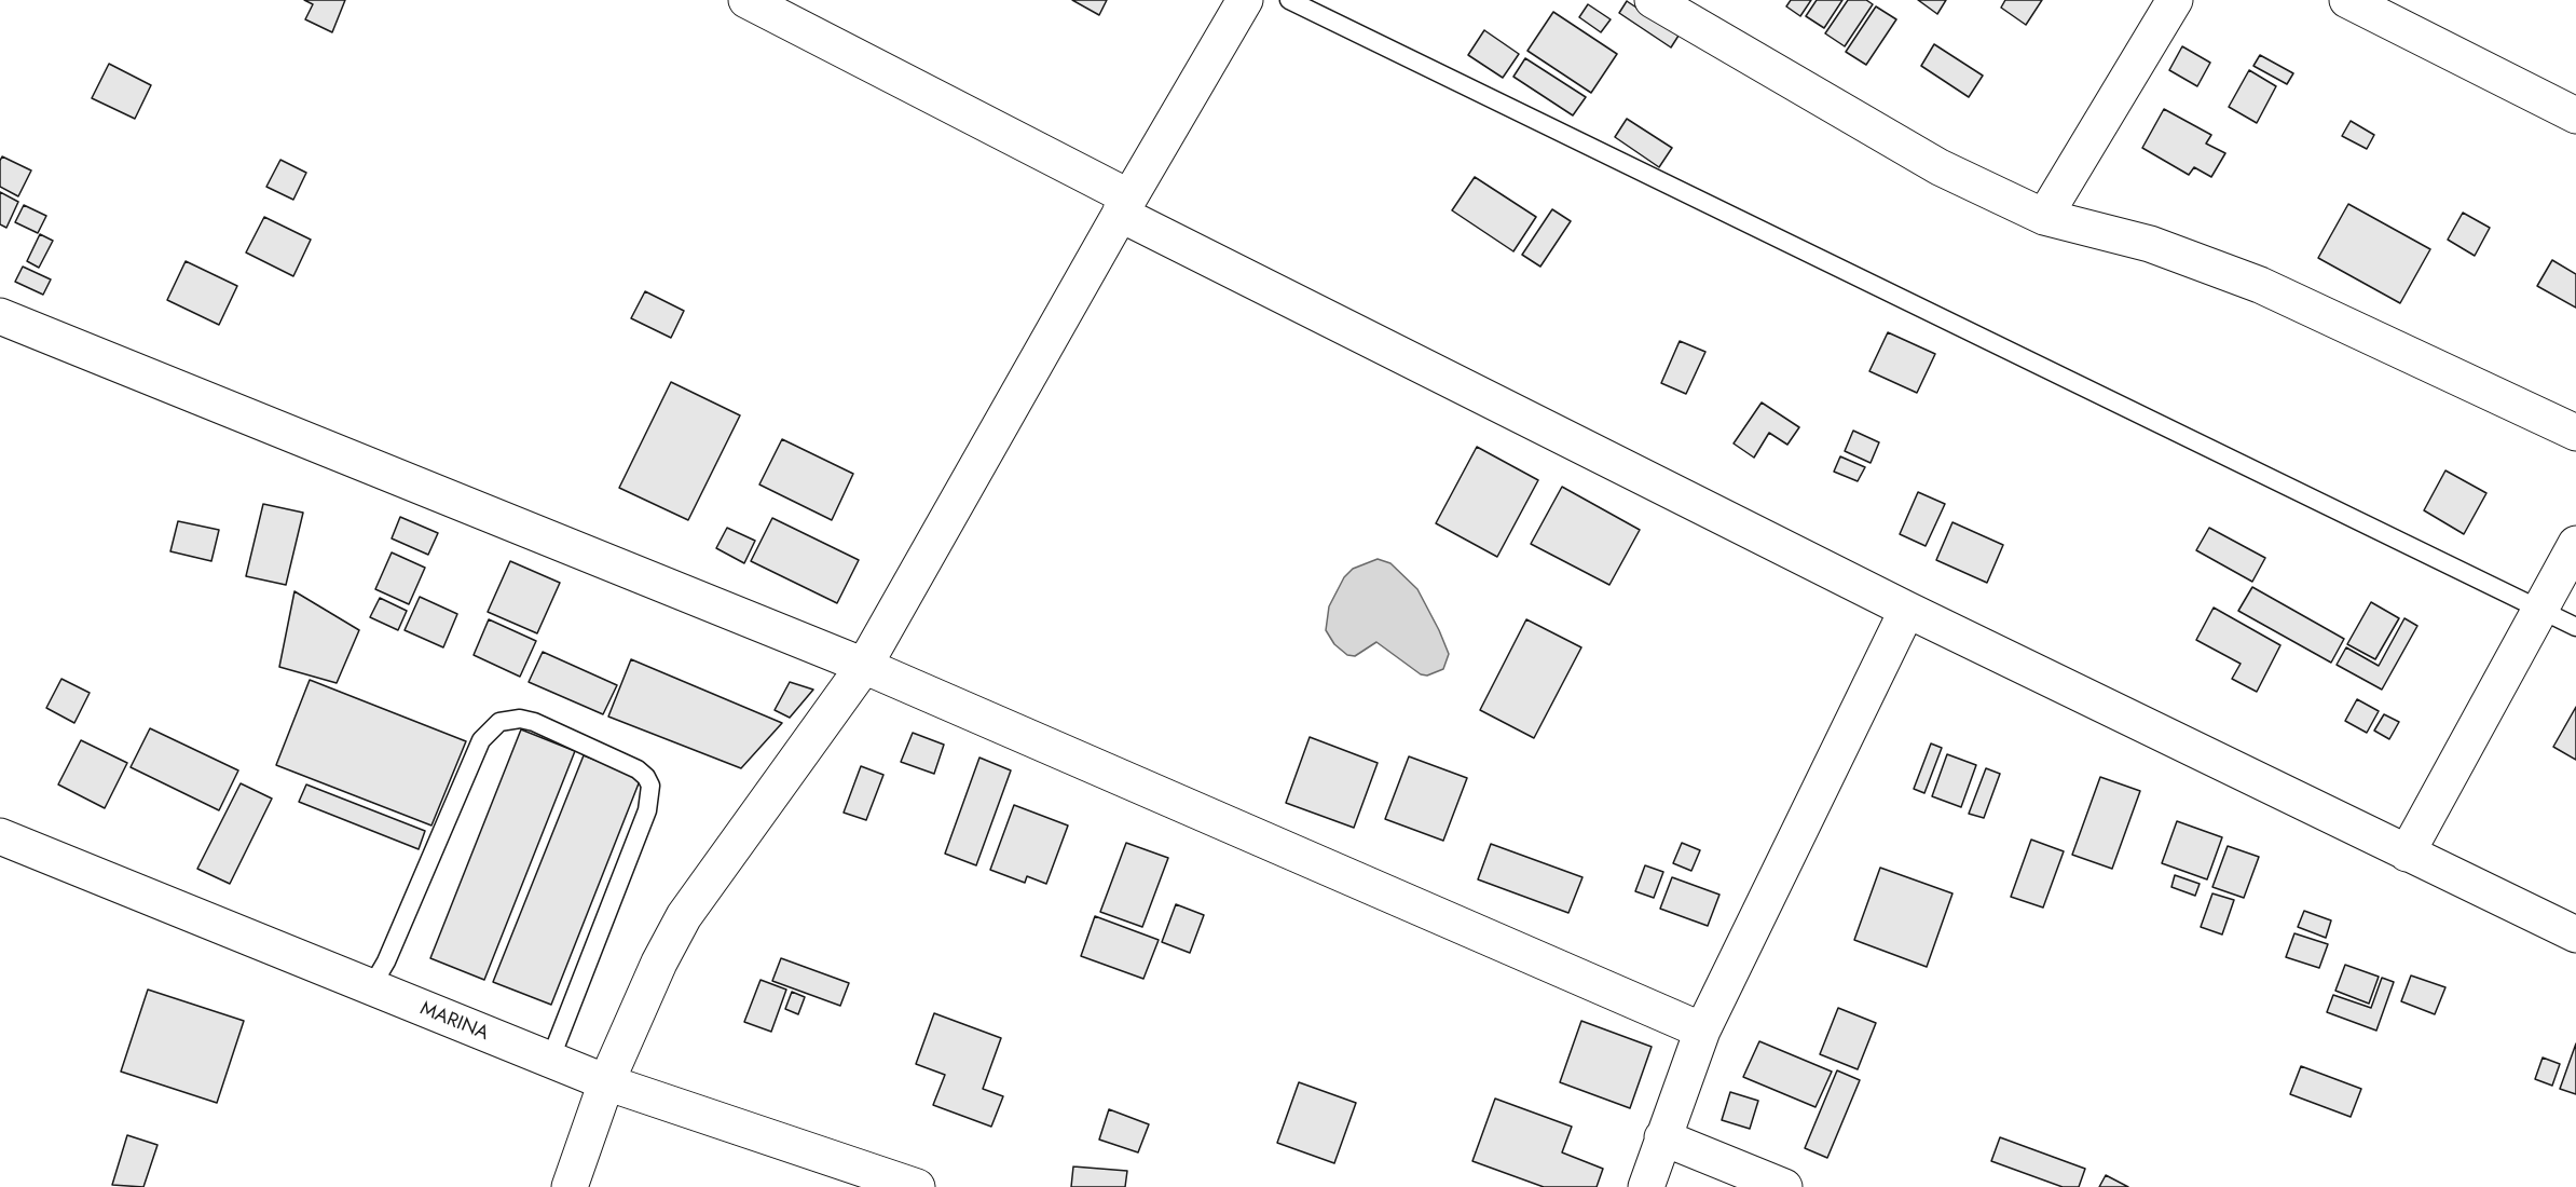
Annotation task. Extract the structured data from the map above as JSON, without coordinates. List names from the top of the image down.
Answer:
{
  "streets": {
    "street": ["MARINA"]
  }
}
